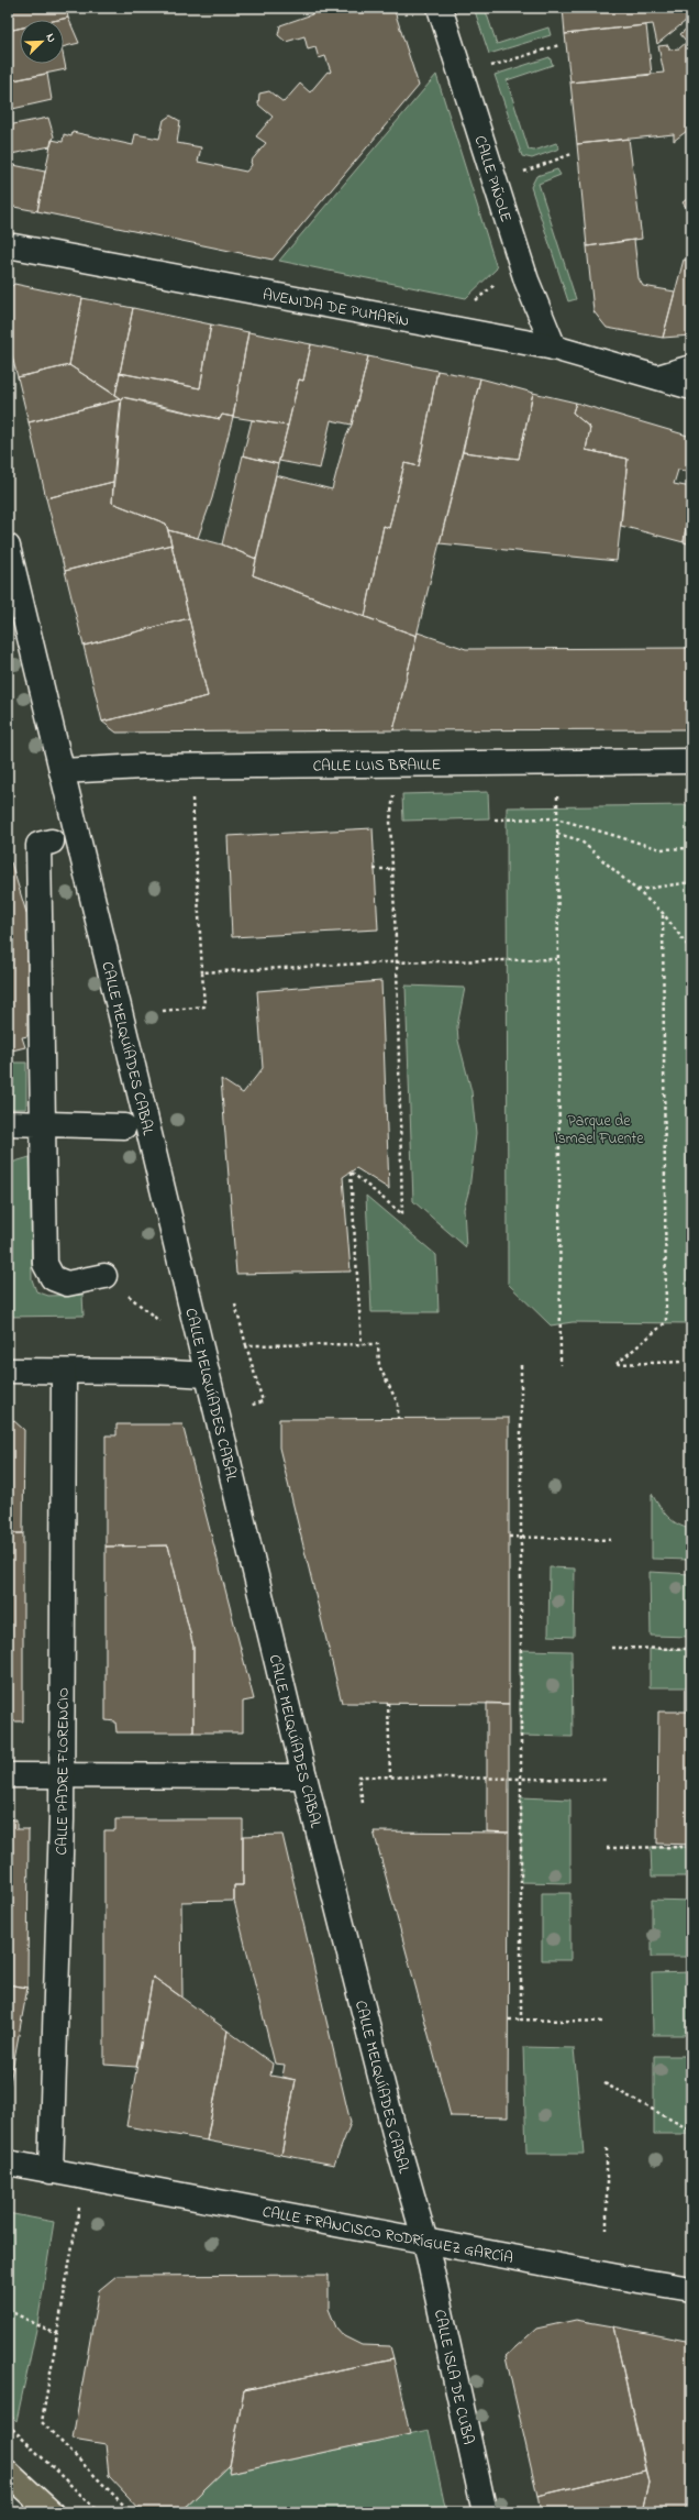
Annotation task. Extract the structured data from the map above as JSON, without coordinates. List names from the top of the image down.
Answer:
{
  "streets": {
    "street": [
      "CALLE PIÑOLE",
      "AVENIDA DE PUMARÍN",
      "CALLE LUIS BRAILLE",
      "CALLE MELQUÍADES CABAL",
      "CALLE PADRE FLORENCIO",
      "CALLE FRANCISCO RODRÍGUEZ GARCÍA",
      "CALLE ISLA DE CUBA"
    ]
  },
  "crossings": [
    ["CALLE PIÑOLE", "AVENIDA DE PUMARÍN"],
    ["CALLE LUIS BRAILLE", "CALLE MELQUÍADES CABAL"],
    ["CALLE MELQUÍADES CABAL", "CALLE FRANCISCO RODRÍGUEZ GARCÍA"],
    ["CALLE MELQUÍADES CABAL", "CALLE ISLA DE CUBA"],
    ["CALLE PADRE FLORENCIO", "CALLE FRANCISCO RODRÍGUEZ GARCÍA"],
    ["CALLE FRANCISCO RODRÍGUEZ GARCÍA", "CALLE ISLA DE CUBA"]
  ],
  "parks": ["Parque de Ismael Fuente"],
  "north": "top right"
}
